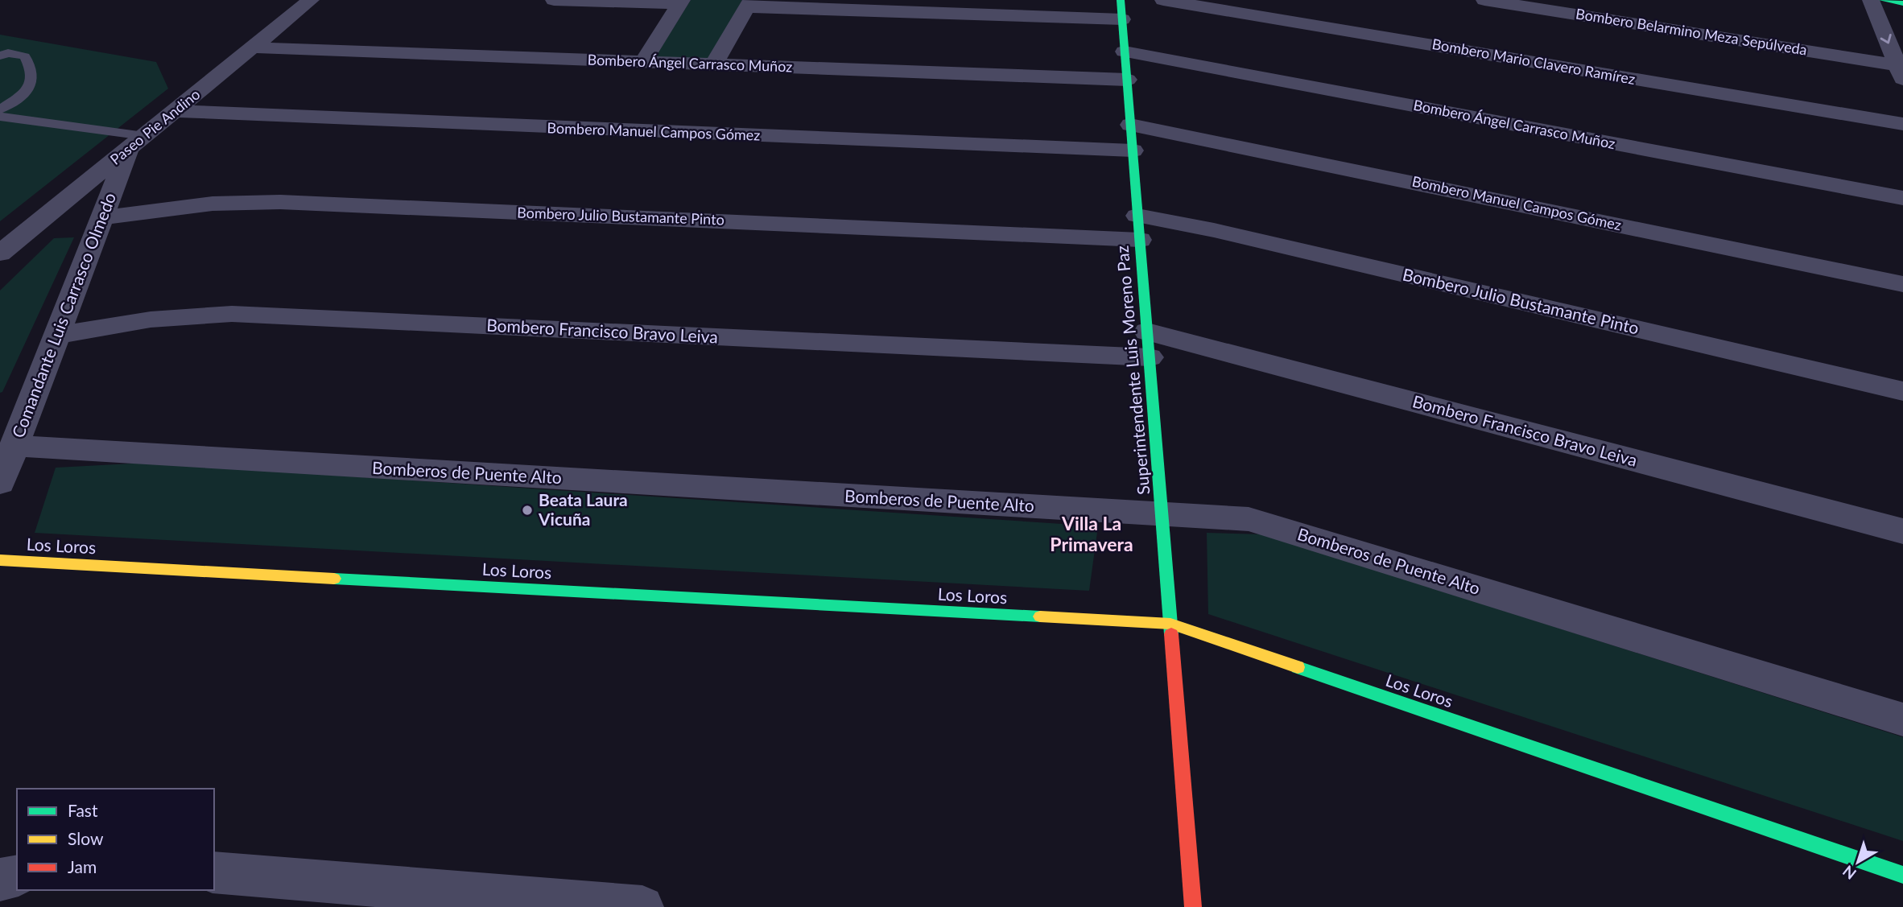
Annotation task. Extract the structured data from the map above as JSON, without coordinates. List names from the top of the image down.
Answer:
{
  "streets": {
    "street": [
      "Bombero Belarmino Meza Sepúlveda",
      "Bombero Mario Clavero Ramírez",
      "Bombero Ángel Carrasco Muñoz",
      "Paseo Pie Andino",
      "Bombero Manuel Campos Gómez",
      "Bombero Julio Bustamante Pinto",
      "Comandante Luis Carrasco Olmedo",
      "Bombero Francisco Bravo Leiva",
      "Superintendente Luis Moreno Paz",
      "Bomberos de Puente Alto",
      "Los Loros"
    ]
  },
  "crossings": [
    ["Bombero Ángel Carrasco Muñoz", "Paseo Pie Andino"],
    ["Bombero Ángel Carrasco Muñoz", "Superintendente Luis Moreno Paz"],
    ["Paseo Pie Andino", "Bombero Manuel Campos Gómez"],
    ["Paseo Pie Andino", "Comandante Luis Carrasco Olmedo"],
    ["Bombero Manuel Campos Gómez", "Superintendente Luis Moreno Paz"],
    ["Bombero Julio Bustamante Pinto", "Comandante Luis Carrasco Olmedo"],
    ["Bombero Julio Bustamante Pinto", "Superintendente Luis Moreno Paz"],
    ["Comandante Luis Carrasco Olmedo", "Bombero Francisco Bravo Leiva"],
    ["Comandante Luis Carrasco Olmedo", "Bomberos de Puente Alto"],
    ["Bombero Francisco Bravo Leiva", "Superintendente Luis Moreno Paz"],
    ["Superintendente Luis Moreno Paz", "Bomberos de Puente Alto"],
    ["Superintendente Luis Moreno Paz", "Los Loros"]
  ],
  "districts": ["Villa La Primavera"],
  "places": ["Beata Laura Vicuña"],
  "legend": ["Fast", "Slow", "Jam"],
  "north": "bottom left"
}
